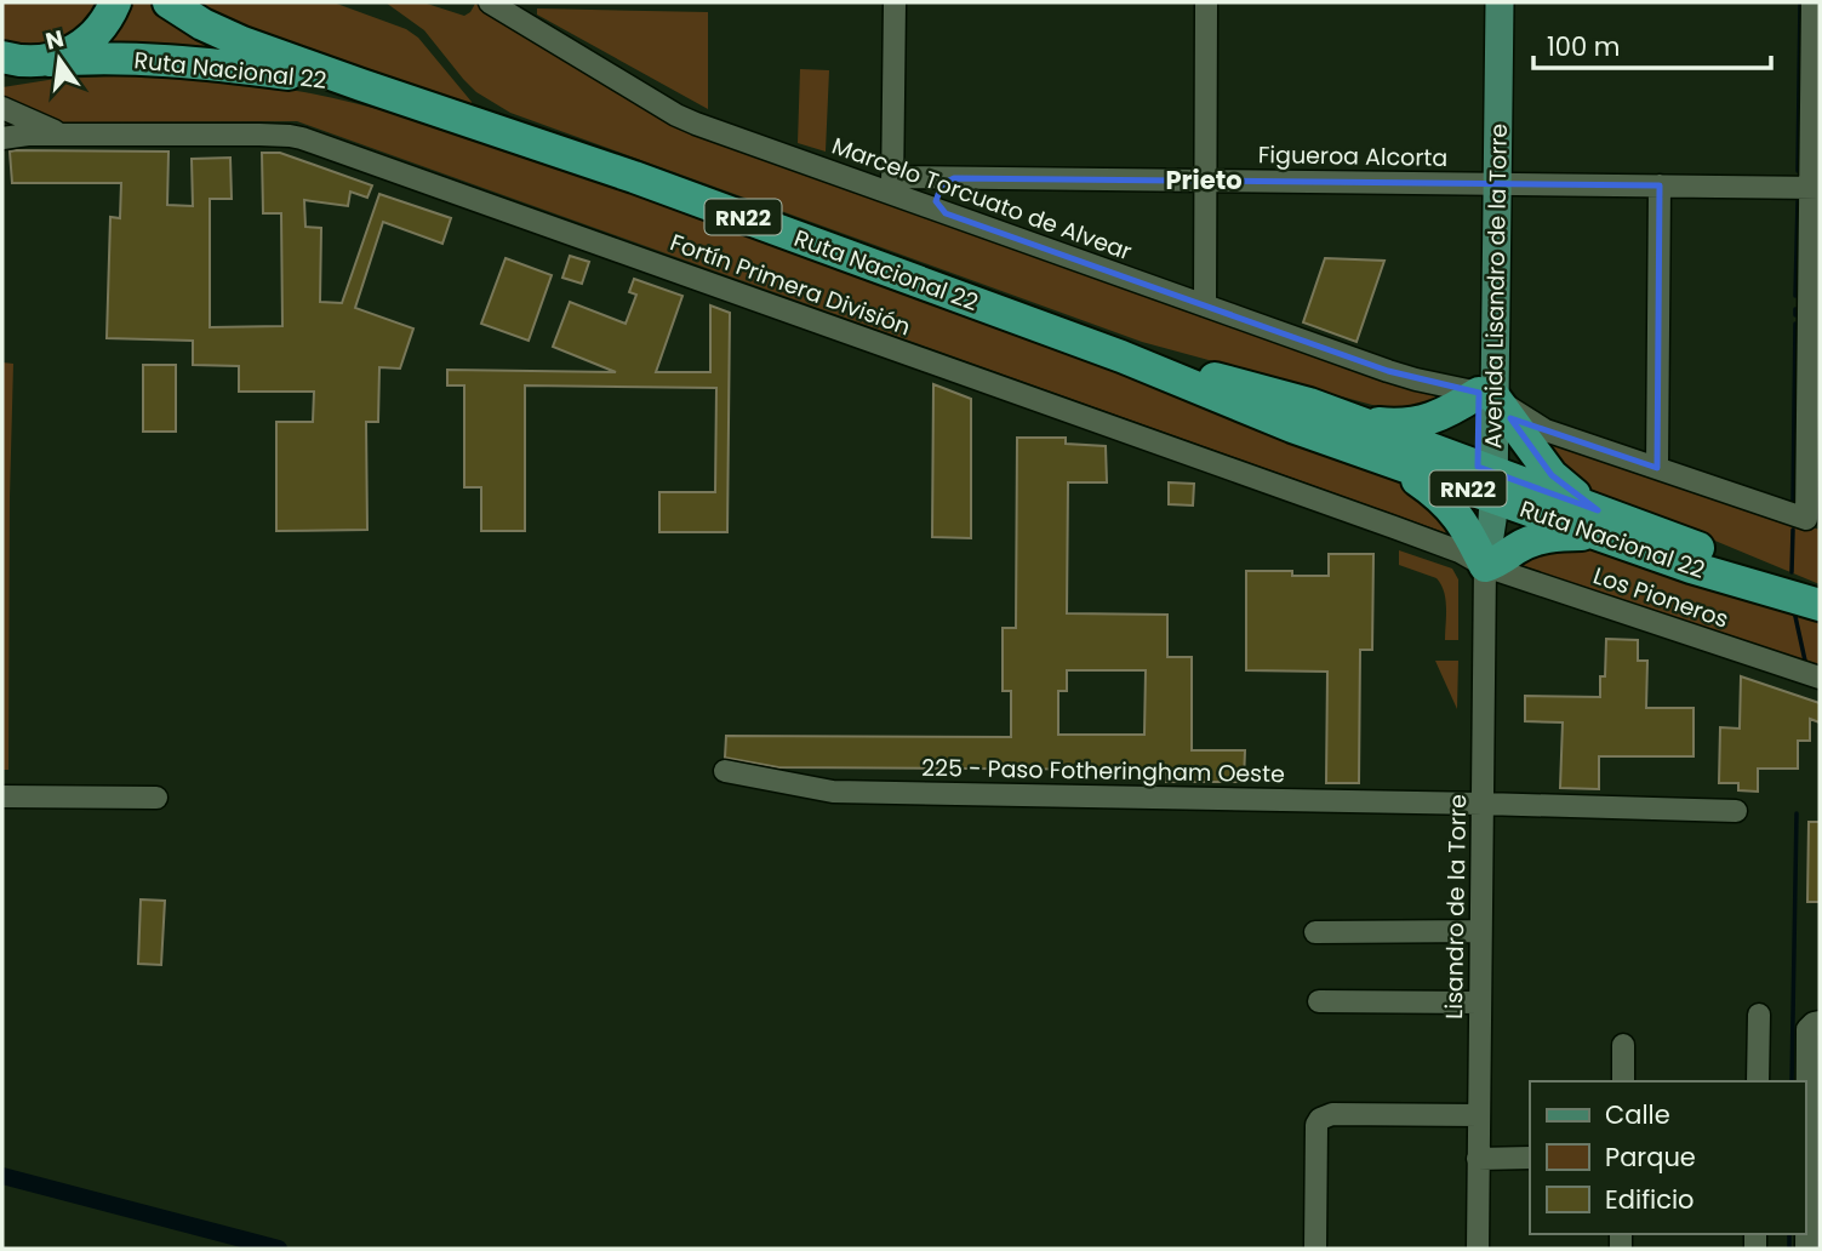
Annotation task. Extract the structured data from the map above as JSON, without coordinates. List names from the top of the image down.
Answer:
{
  "streets": {
    "highway": ["Ruta Nacional 22", "RN22"],
    "main road": ["Avenida Lisandro de la Torre"],
    "street": [
      "Figueroa Alcorta",
      "Marcelo Torcuato de Alvear",
      "Fortín Primera División",
      "Los Pioneros",
      "225 - Paso Fotheringham Oeste",
      "Lisandro de la Torre"
    ]
  },
  "crossings": [
    ["Ruta Nacional 22", "RN22"],
    ["Ruta Nacional 22", "Avenida Lisandro de la Torre"],
    ["Figueroa Alcorta", "Marcelo Torcuato de Alvear"],
    ["Figueroa Alcorta", "Avenida Lisandro de la Torre"],
    ["Marcelo Torcuato de Alvear", "Avenida Lisandro de la Torre"],
    ["Fortín Primera División", "Avenida Lisandro de la Torre"],
    ["Fortín Primera División", "Los Pioneros"],
    ["Fortín Primera División", "Lisandro de la Torre"],
    ["Avenida Lisandro de la Torre", "Los Pioneros"],
    ["Avenida Lisandro de la Torre", "Lisandro de la Torre"],
    ["Los Pioneros", "Lisandro de la Torre"],
    ["225 - Paso Fotheringham Oeste", "Lisandro de la Torre"]
  ],
  "districts": ["Prieto"],
  "legend": ["Calle", "Parque", "Edificio"],
  "scale_bar": "100 m",
  "north": "top"
}
